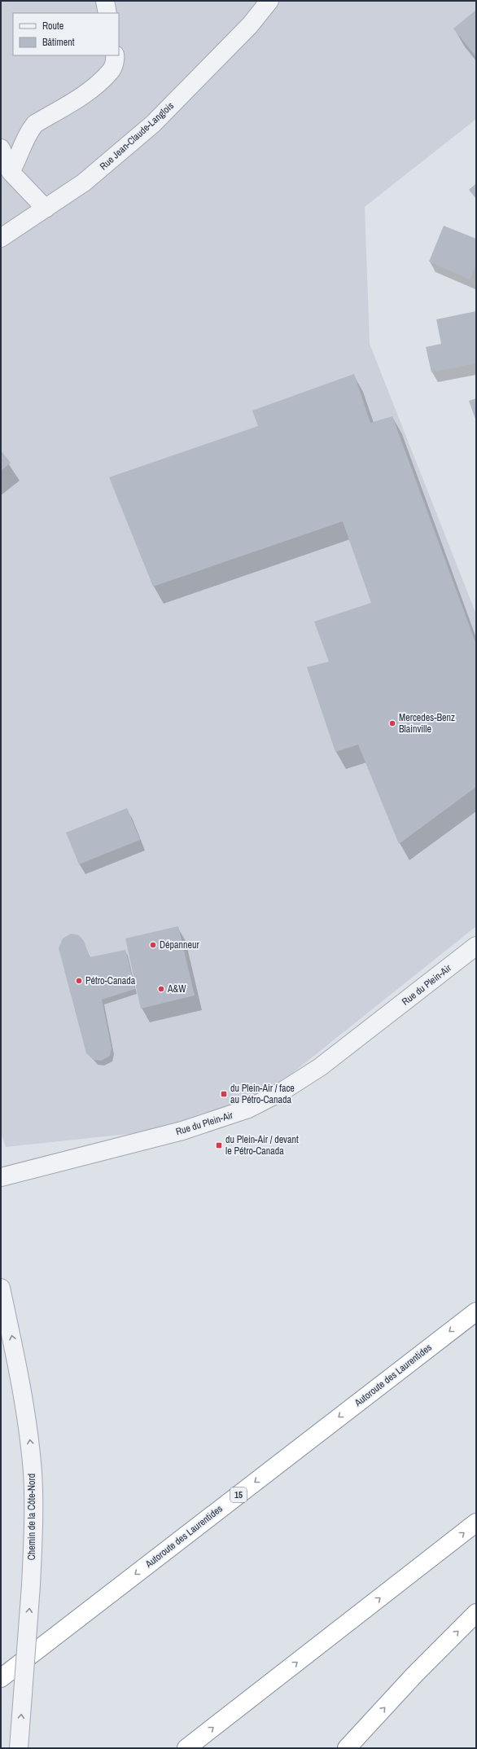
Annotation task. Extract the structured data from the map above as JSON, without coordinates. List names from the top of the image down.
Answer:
{
  "streets": {
    "highway": ["Autoroute des Laurentides", "15"],
    "street": ["Rue Jean-Claude-Langlois", "Rue du Plein-Air", "Chemin de la Côte-Nord"]
  },
  "one_way": ["Autoroute des Laurentides", "Chemin de la Côte-Nord"],
  "places": {
    "other": [
      "Mercedes-Benz Blainville",
      "Dépanneur",
      "Pétro-Canada",
      "A&W"
    ],
    "transit": ["du Plein-Air / face au Pétro-Canada", "du Plein-Air / devant le Pétro-Canada"]
  },
  "legend": ["Route", "Bâtiment"]
}
